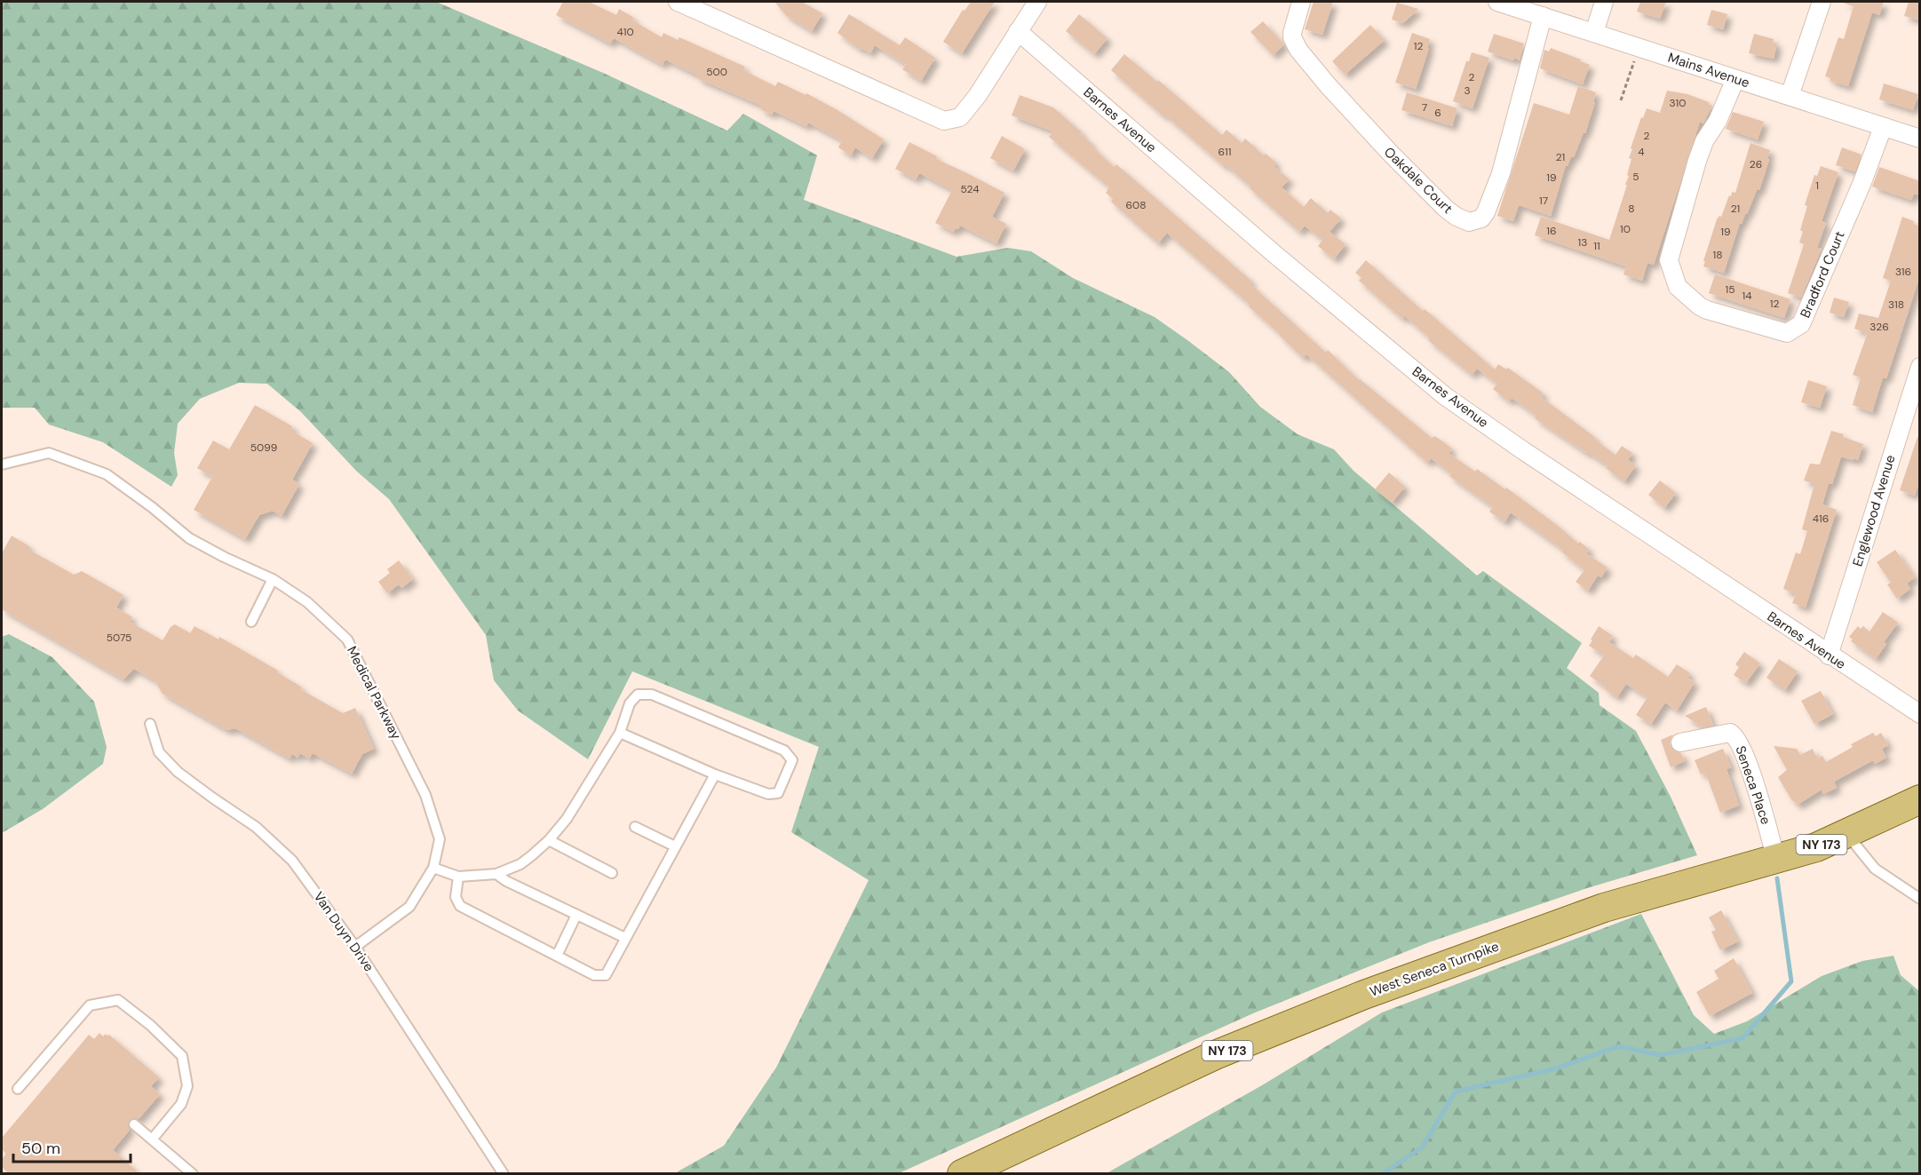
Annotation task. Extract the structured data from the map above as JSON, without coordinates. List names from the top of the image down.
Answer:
{
  "streets": {
    "main road": ["NY 173", "West Seneca Turnpike"],
    "street": [
      "Mains Avenue",
      "Barnes Avenue",
      "Oakdale Court",
      "Bradford Court",
      "Englewood Avenue",
      "Seneca Place"
    ],
    "lane": ["Medical Parkway", "Van Duyn Drive"]
  },
  "crossings": [
    ["Mains Avenue", "Oakdale Court"],
    ["Mains Avenue", "Bradford Court"],
    ["Barnes Avenue", "Englewood Avenue"],
    ["Medical Parkway", "Van Duyn Drive"],
    ["Seneca Place", "West Seneca Turnpike"]
  ],
  "house_numbers": [
    "410",
    "12",
    "500",
    "2",
    "3",
    "310",
    "7",
    "6",
    "2",
    "611",
    "4",
    "21",
    "26",
    "5",
    "19",
    "1",
    "524",
    "17",
    "608",
    "8",
    "21",
    "10",
    "16",
    "19",
    "13",
    "11",
    "18",
    "316",
    "15",
    "14",
    "12",
    "318",
    "326",
    "5099",
    "416",
    "5075"
  ],
  "scale_bar": "50 m"
}
